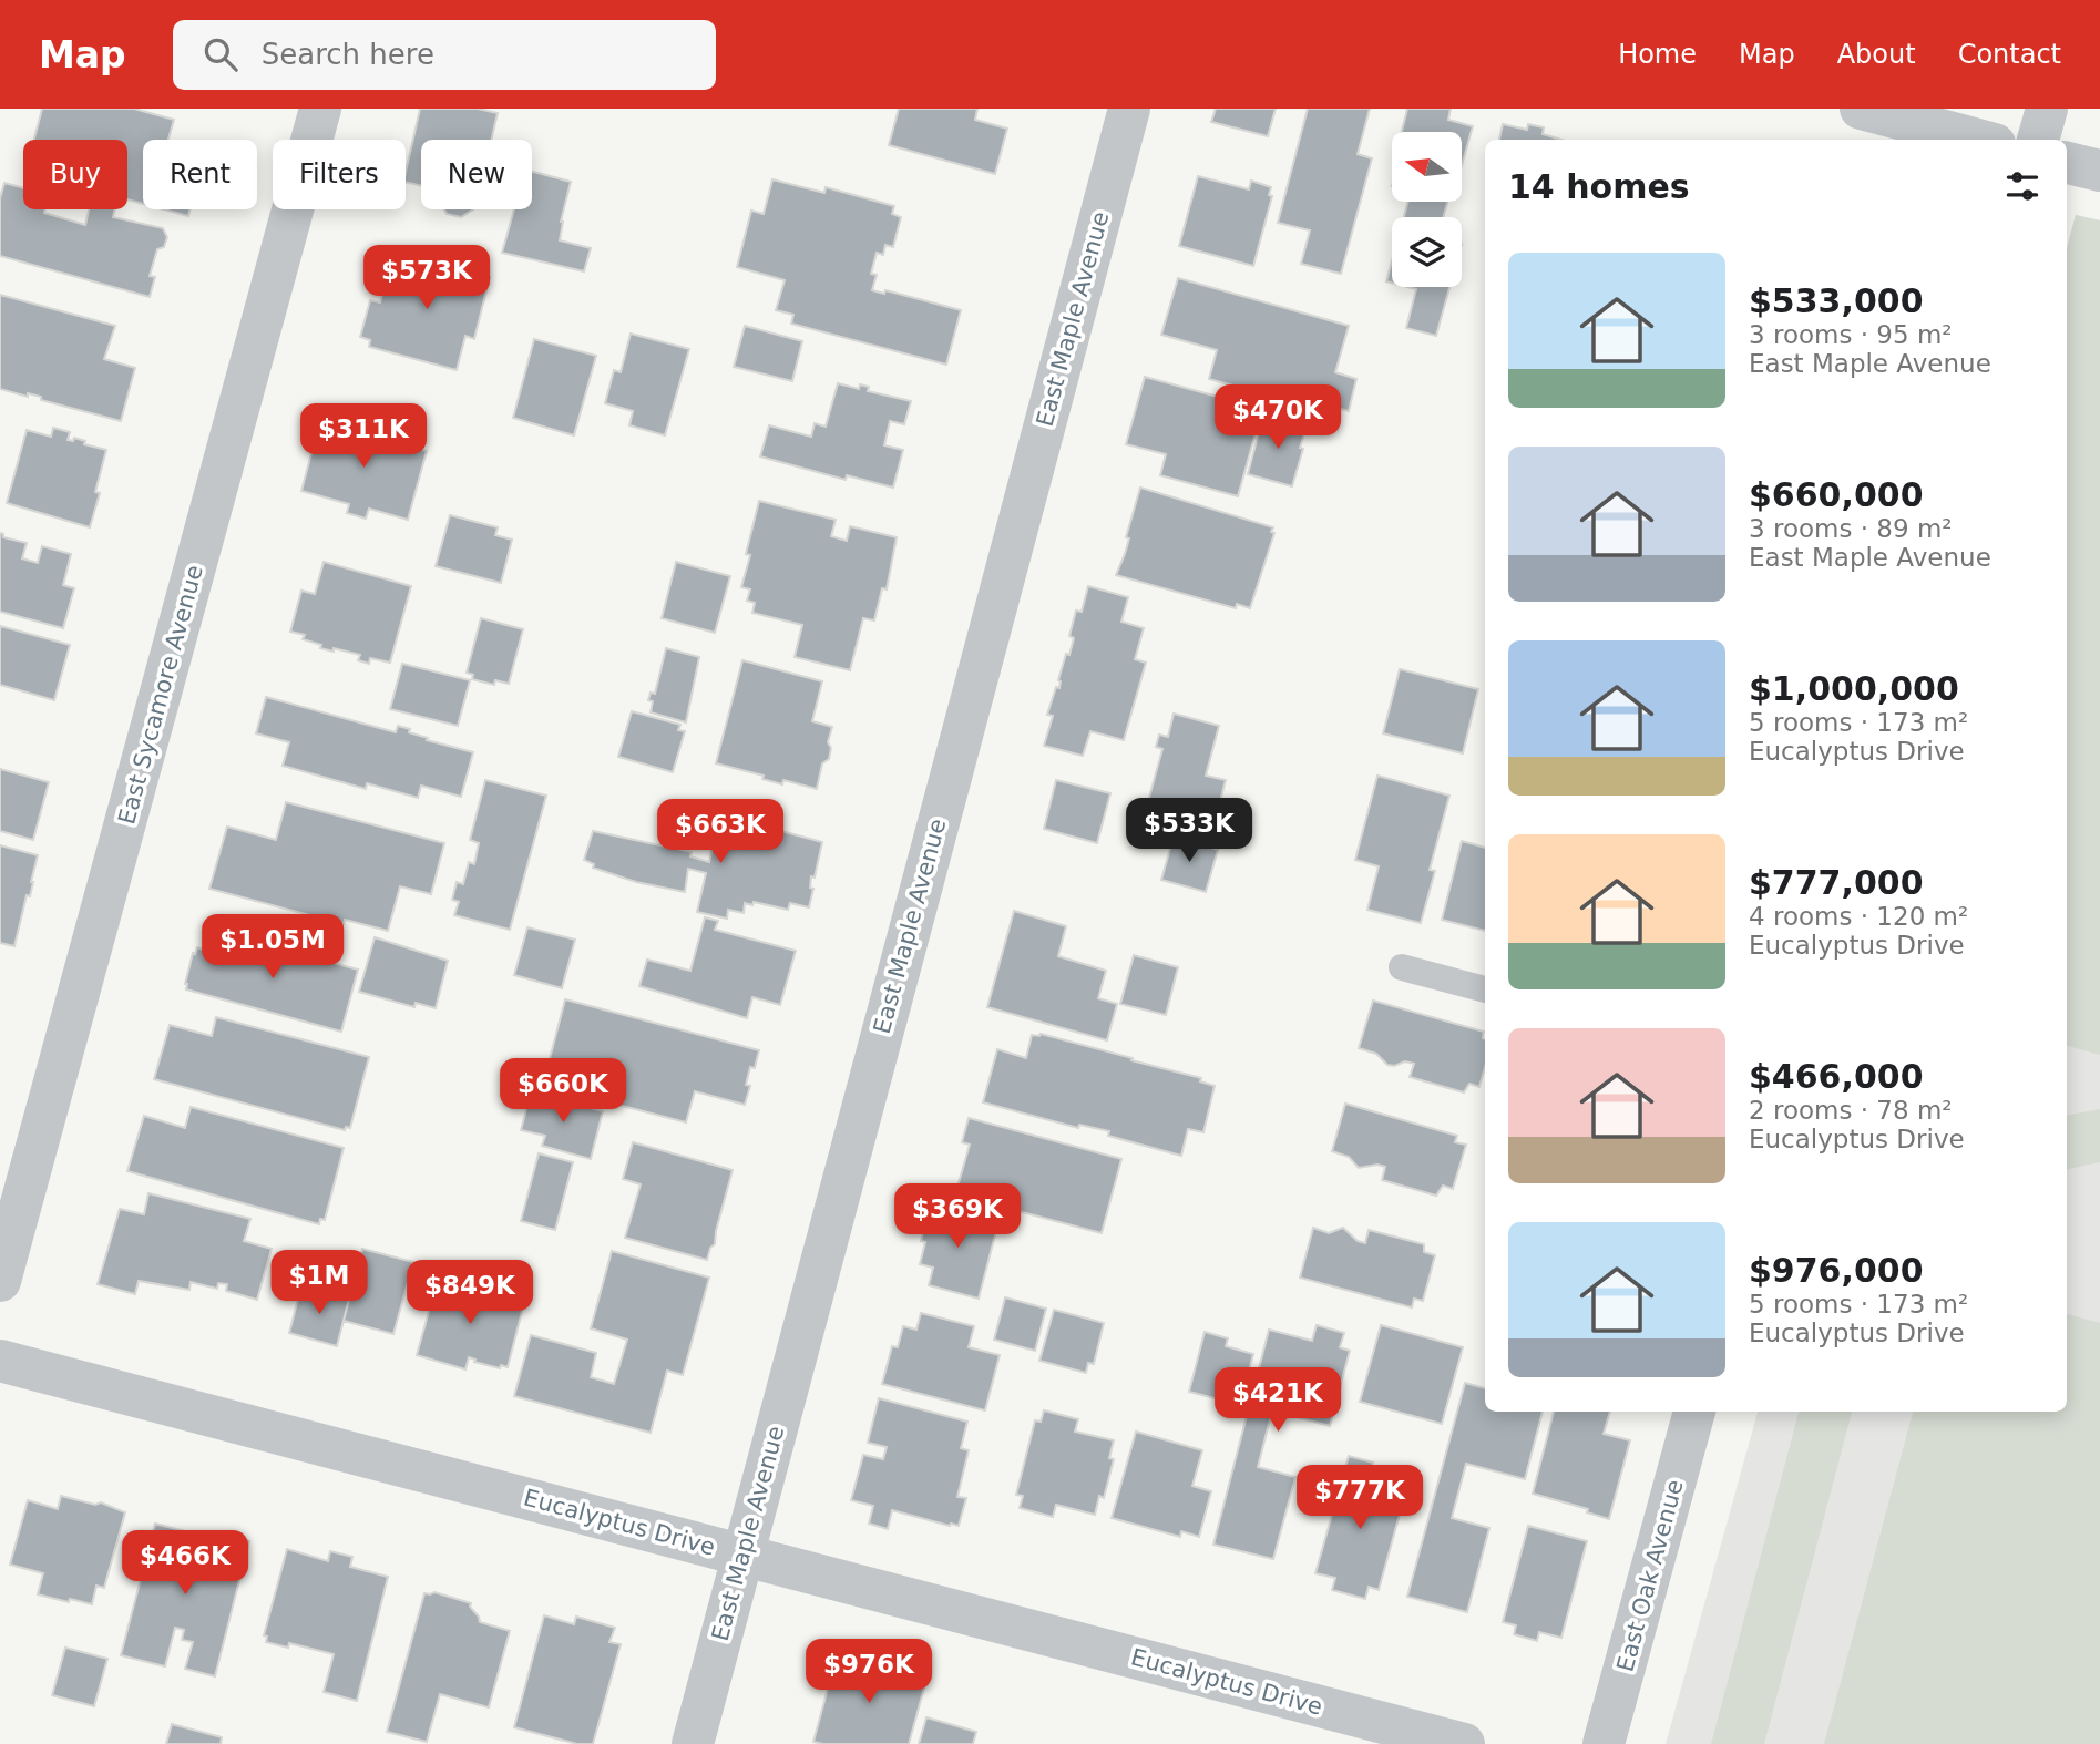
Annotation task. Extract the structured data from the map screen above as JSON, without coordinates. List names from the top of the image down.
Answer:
{
  "streets": {
    "street": [
      "East Maple Avenue",
      "East Sycamore Avenue",
      "Eucalyptus Drive",
      "East Oak Avenue"
    ]
  },
  "crossings": [
    ["East Maple Avenue", "Eucalyptus Drive"]
  ],
  "north": "left",
  "page": {
    "header": "Map",
    "search": "Search here",
    "nav": [
      "Home",
      "Map",
      "About",
      "Contact"
    ],
    "chip": [
      "Buy",
      "Rent",
      "Filters",
      "New"
    ],
    "heading": "14 homes",
    "list": [
      {
        "name": "$533,000",
        "note": "3 rooms · 95 m² · East Maple Avenue"
      },
      {
        "name": "$660,000",
        "note": "3 rooms · 89 m² · East Maple Avenue"
      },
      {
        "name": "$1,000,000",
        "note": "5 rooms · 173 m² · Eucalyptus Drive"
      },
      {
        "name": "$777,000",
        "note": "4 rooms · 120 m² · Eucalyptus Drive"
      },
      {
        "name": "$466,000",
        "note": "2 rooms · 78 m² · Eucalyptus Drive"
      },
      {
        "name": "$976,000",
        "note": "5 rooms · 173 m² · Eucalyptus Drive"
      }
    ],
    "price": [
      "$573K",
      "$470K",
      "$311K",
      "$533K",
      "$663K",
      "$1.05M",
      "$660K",
      "$369K",
      "$1M",
      "$849K",
      "$421K",
      "$777K",
      "$466K",
      "$976K"
    ]
  }
}
